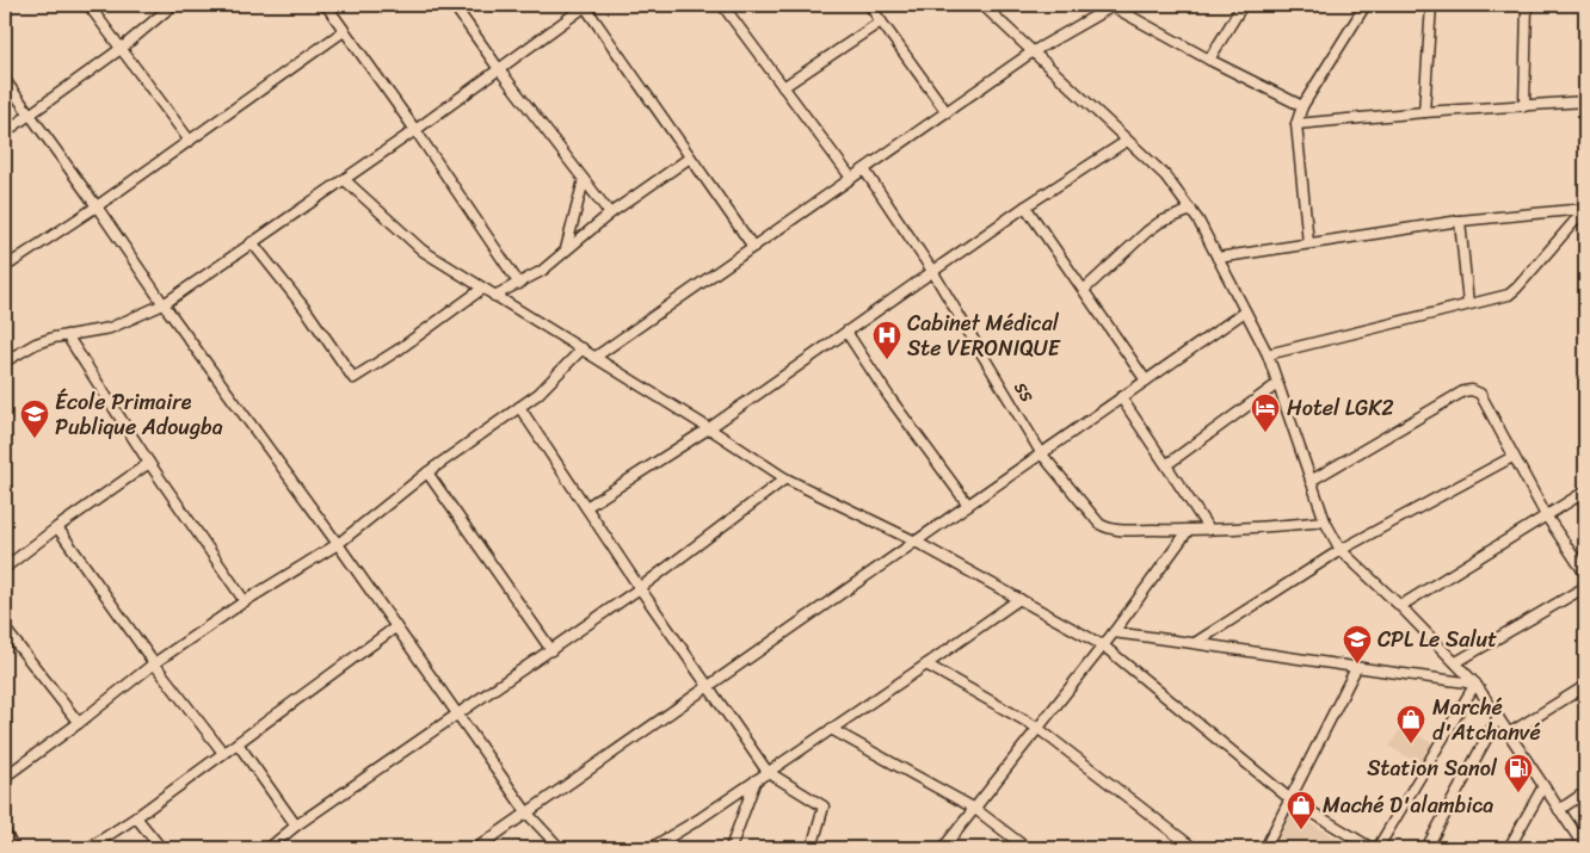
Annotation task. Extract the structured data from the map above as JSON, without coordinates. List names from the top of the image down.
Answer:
{
  "streets": {
    "street": ["ss"]
  },
  "places": {
    "hospital": ["Cabinet Médical Ste VERONIQUE"],
    "hotel": ["Hotel LGK2"],
    "school or university": ["École Primaire Publique Adougba", "CPL Le Salut"],
    "shop": ["Marché d'Atchanvé", "Maché D'alambica"],
    "fuel station": ["Station Sanol"]
  }
}
